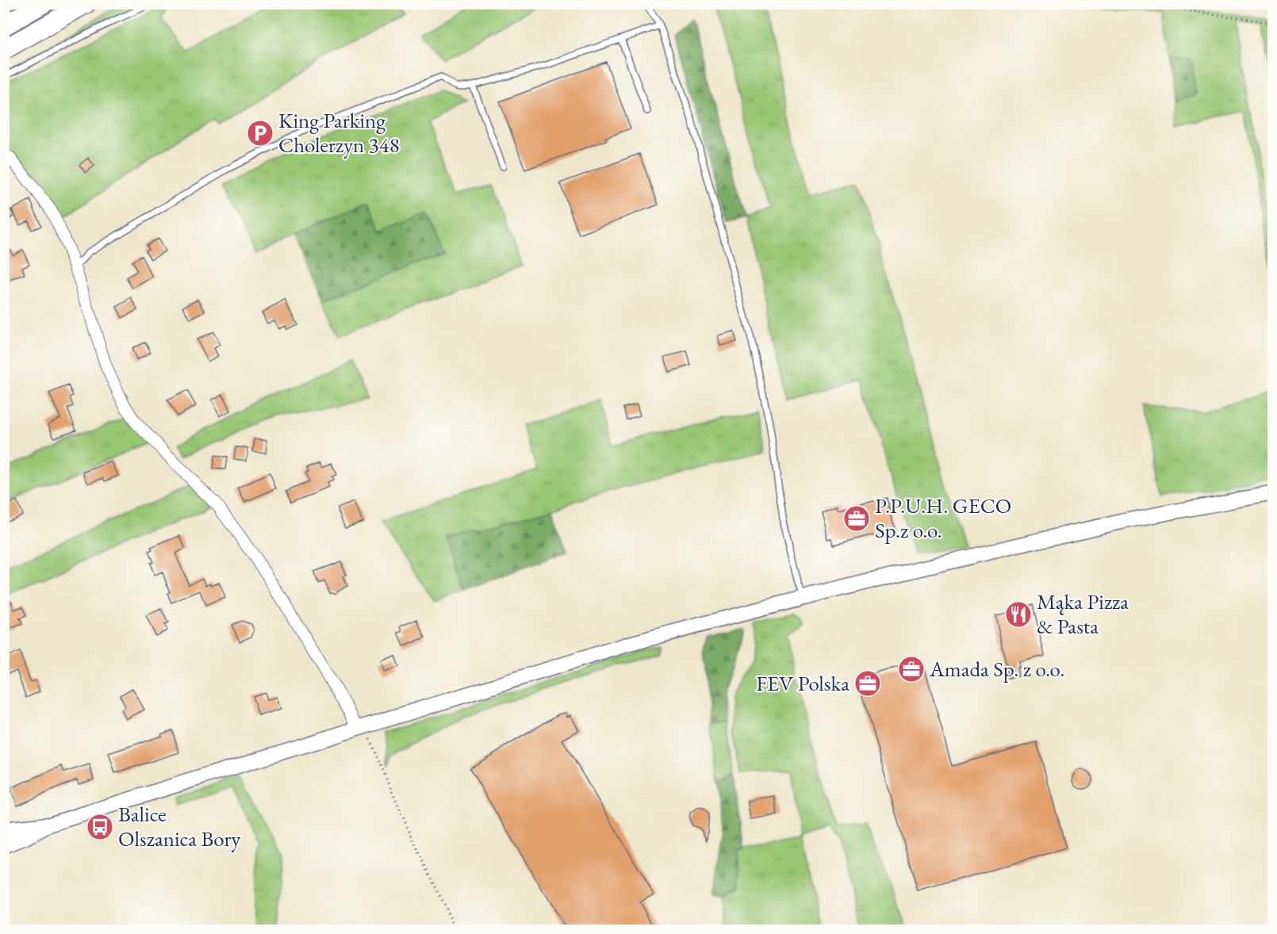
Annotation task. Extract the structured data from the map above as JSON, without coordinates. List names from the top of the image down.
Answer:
{
  "places": {
    "parking": ["King Parking Cholerzyn 348"],
    "office": ["P.P.U.H. GECO Sp.z o.o.", "Amada Sp. z o.o.", "FEV Polska"],
    "restaurant": ["Mąka Pizza & Pasta"],
    "bus stop": ["Balice Olszanica Bory"]
  }
}
